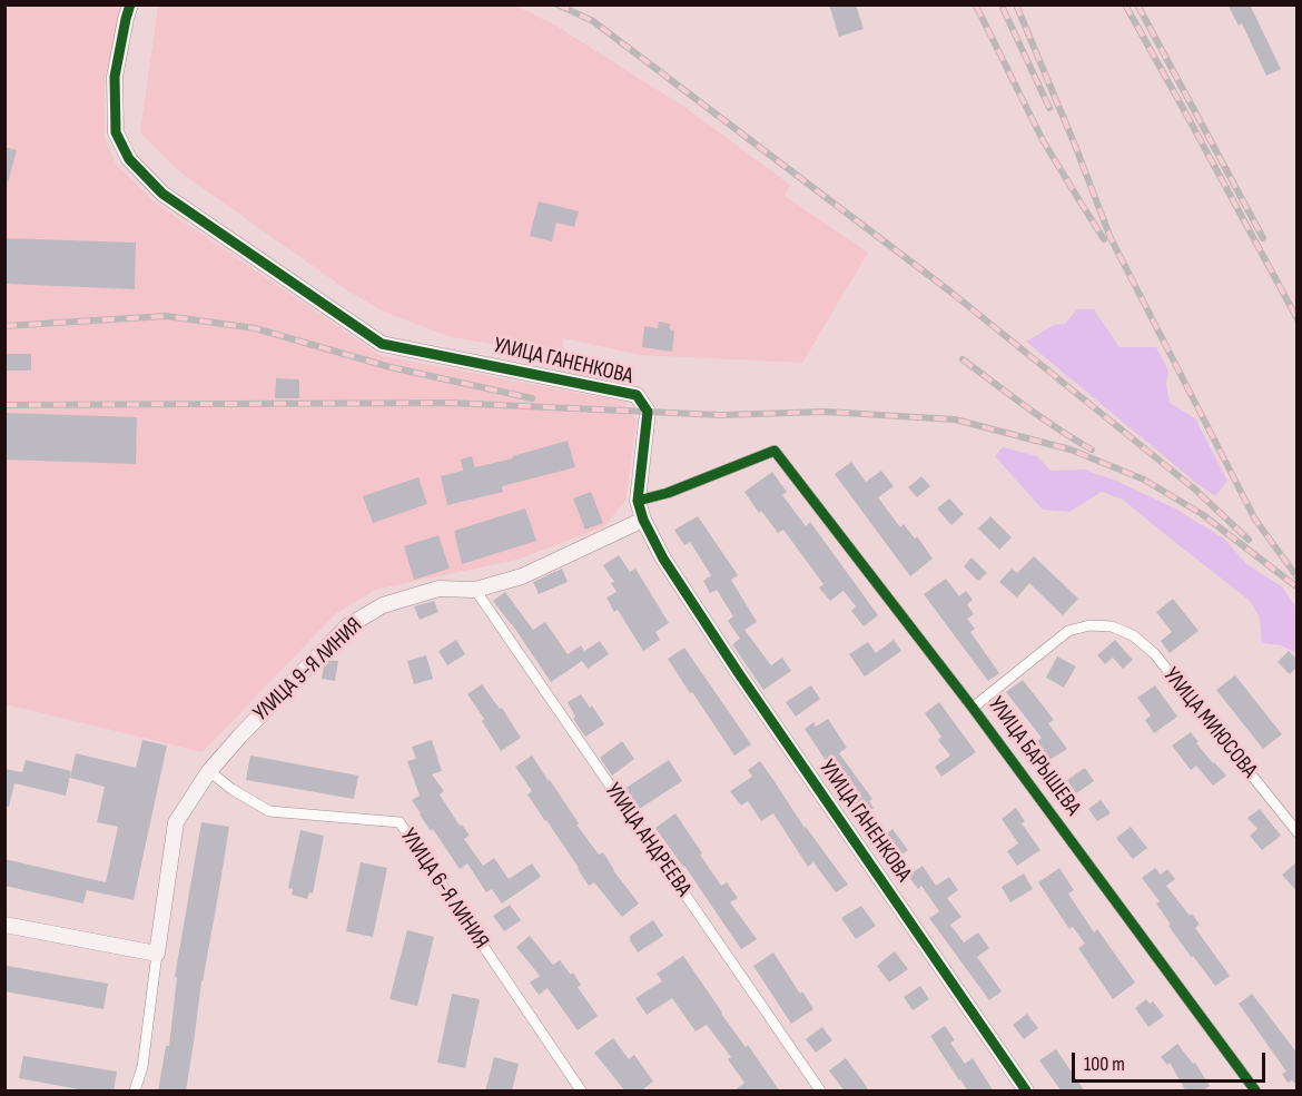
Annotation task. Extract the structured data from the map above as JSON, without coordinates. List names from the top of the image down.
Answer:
{
  "streets": {
    "street": [
      "УЛИЦА ГАНЕНКОВА",
      "УЛИЦА 9-Я ЛИНИЯ",
      "УЛИЦА МИЮСОВА",
      "УЛИЦА БАРЫШЕВА",
      "УЛИЦА АНДРЕЕВА",
      "УЛИЦА 6-Я ЛИНИЯ"
    ]
  },
  "crossings": [
    ["УЛИЦА ГАНЕНКОВА", "УЛИЦА 9-Я ЛИНИЯ"],
    ["УЛИЦА ГАНЕНКОВА", "УЛИЦА БАРЫШЕВА"],
    ["УЛИЦА 9-Я ЛИНИЯ", "УЛИЦА АНДРЕЕВА"],
    ["УЛИЦА 9-Я ЛИНИЯ", "УЛИЦА 6-Я ЛИНИЯ"],
    ["УЛИЦА МИЮСОВА", "УЛИЦА БАРЫШЕВА"]
  ],
  "scale_bar": "100 m"
}
